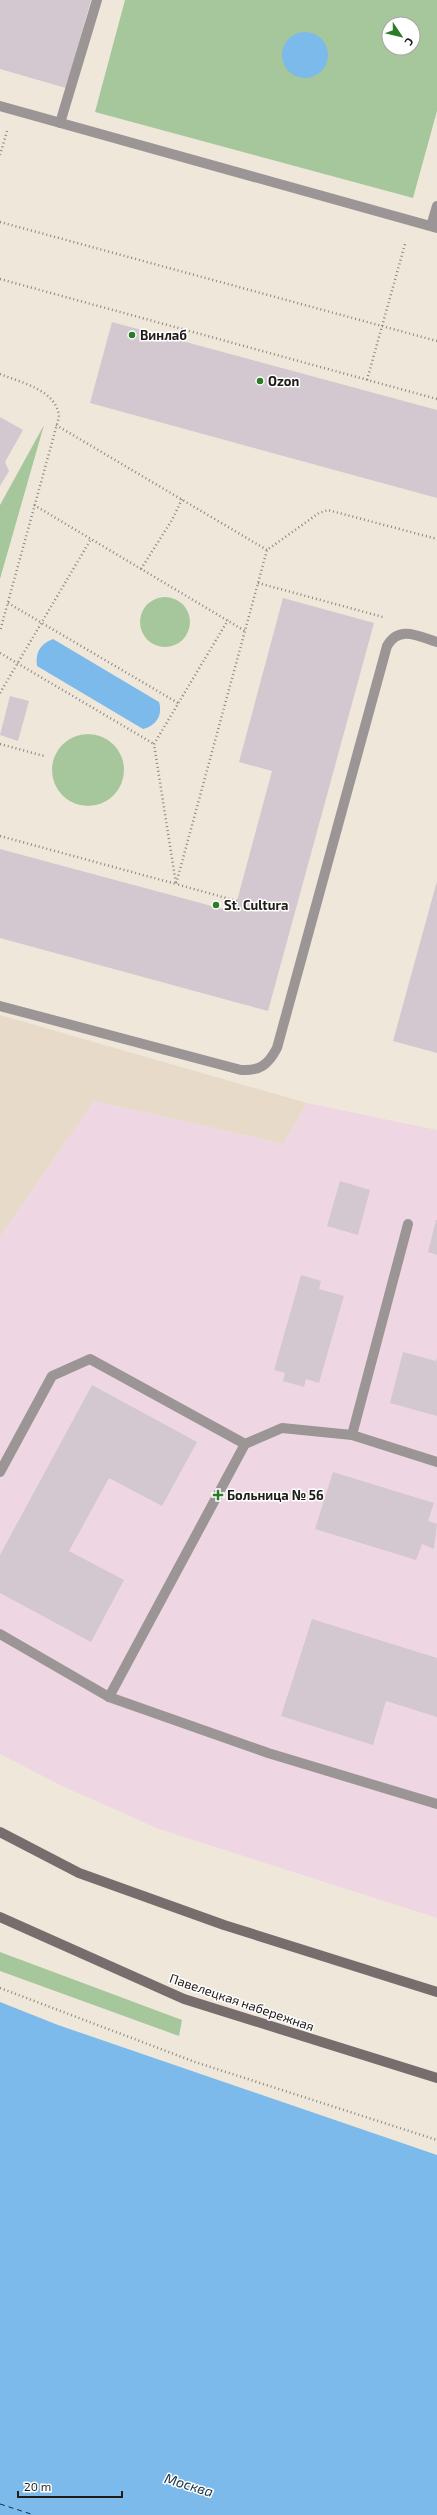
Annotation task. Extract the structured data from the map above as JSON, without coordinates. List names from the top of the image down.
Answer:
{
  "streets": {
    "main road": ["Павелецкая набережная"]
  },
  "water": ["Москва"],
  "places": {
    "other": ["Винлаб", "Ozon", "St. Cultura"],
    "health": ["Больница № 56"]
  },
  "scale_bar": "20 m",
  "north": "bottom right"
}
